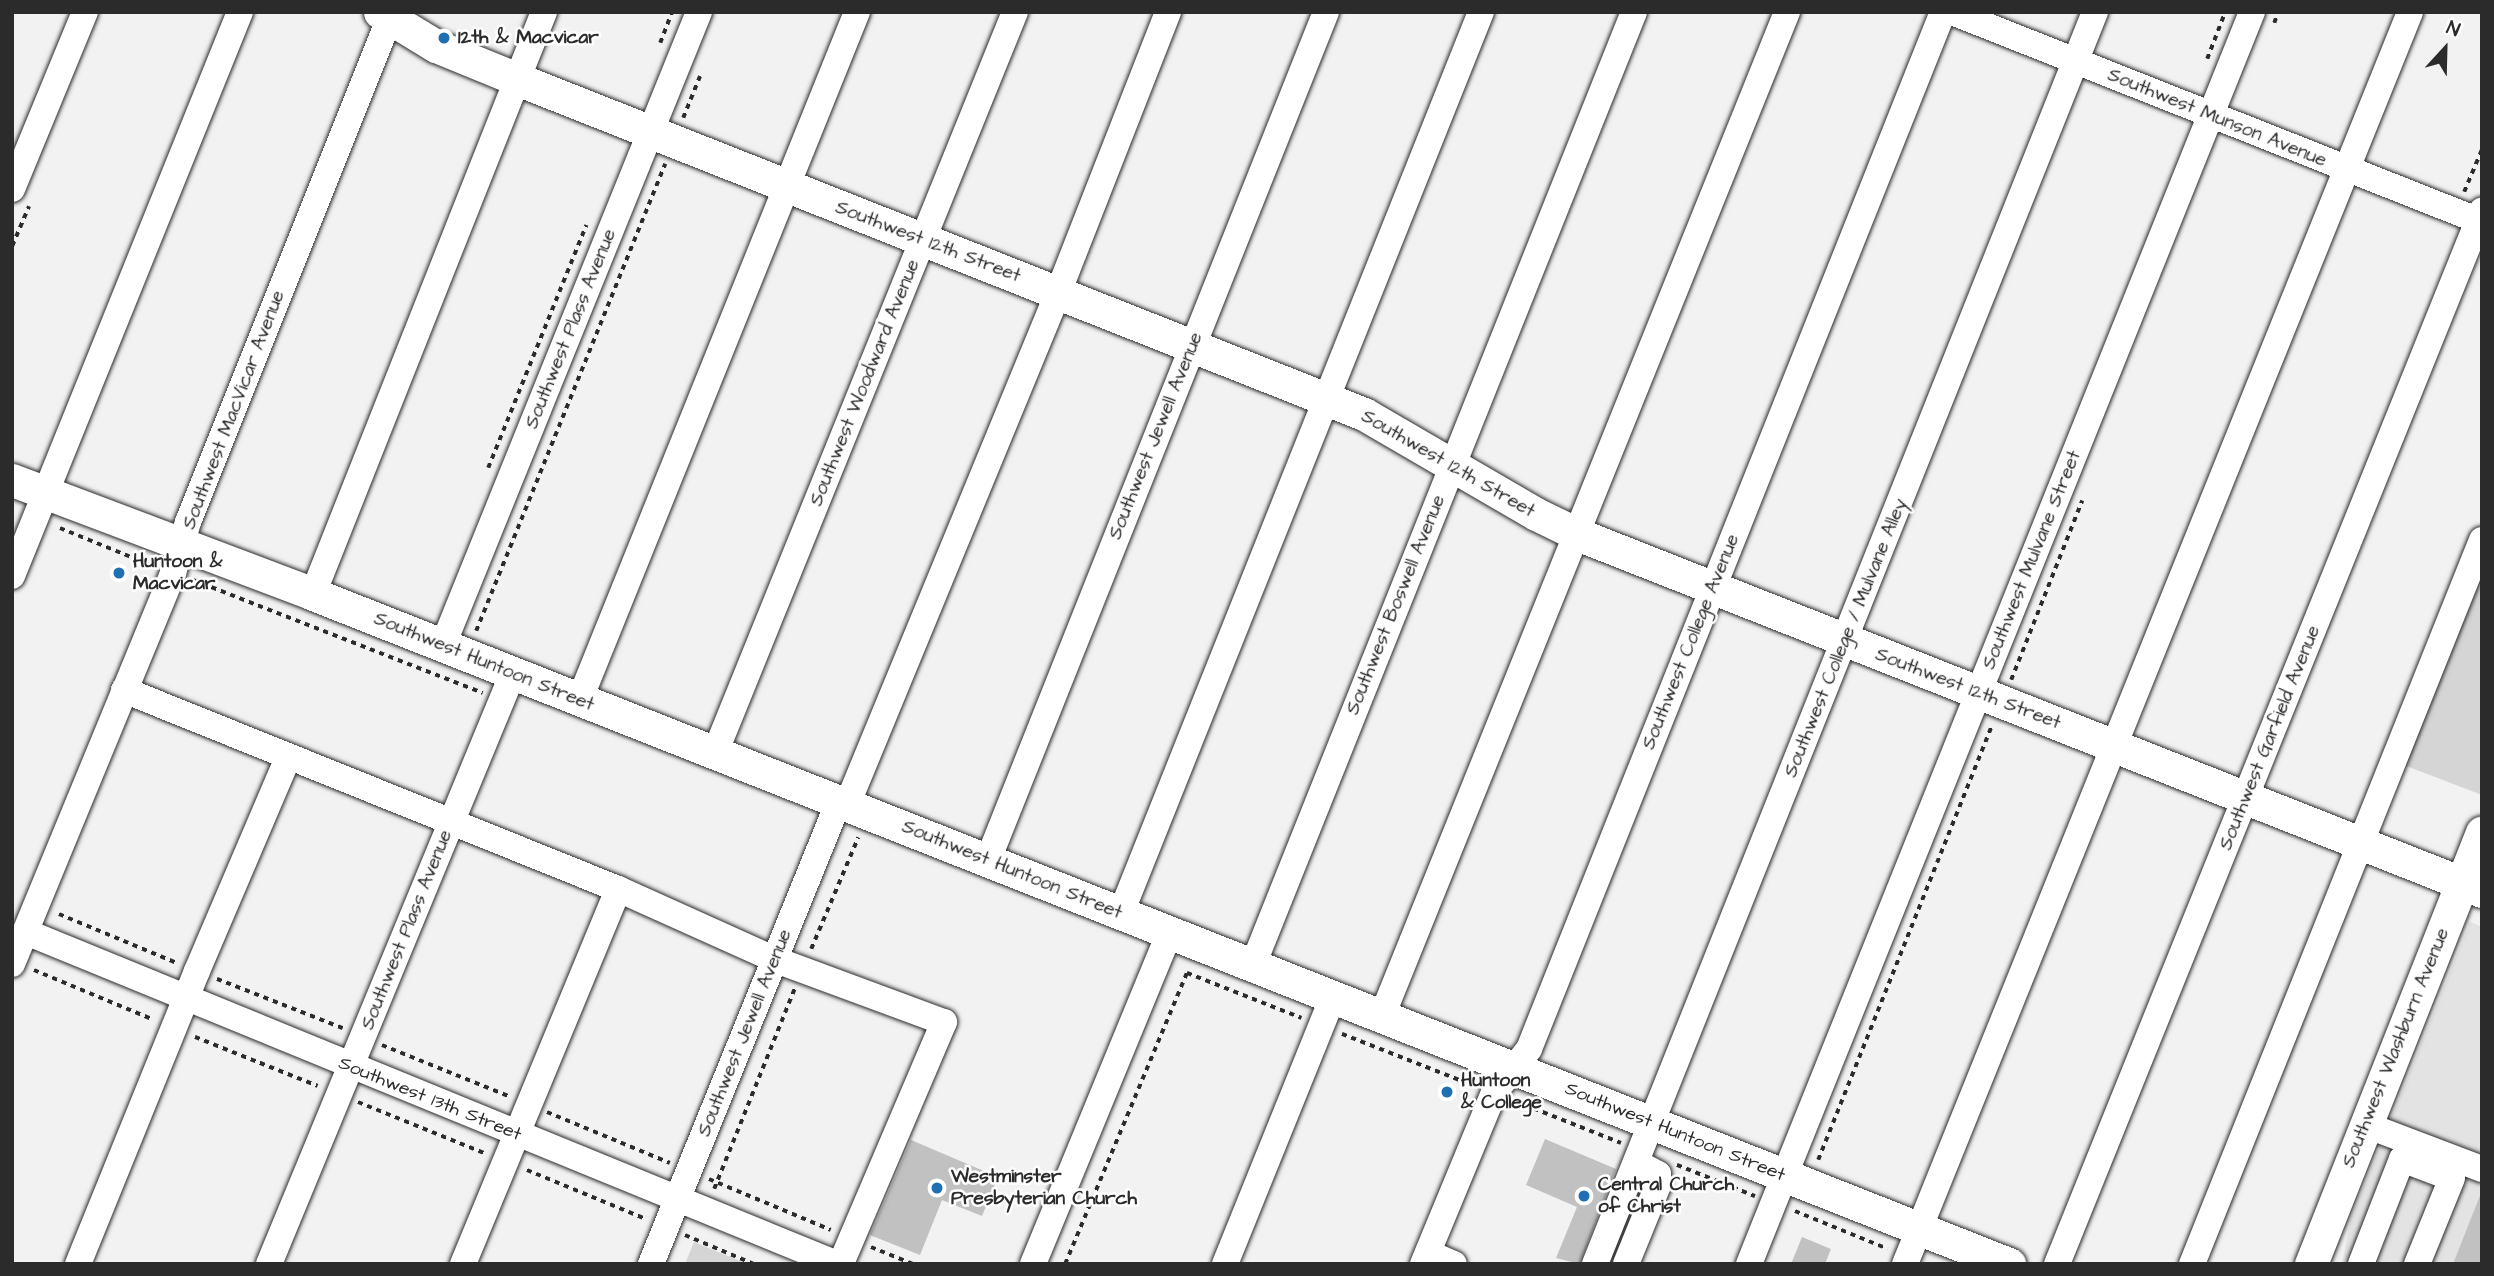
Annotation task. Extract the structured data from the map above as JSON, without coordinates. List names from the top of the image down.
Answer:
{
  "streets": {
    "main road": ["Southwest 12th Street", "Southwest Huntoon Street", "Southwest Washburn Avenue"],
    "street": [
      "Southwest Munson Avenue",
      "Southwest Plass Avenue",
      "Southwest Woodward Avenue",
      "Southwest MacVicar Avenue",
      "Southwest Jewell Avenue",
      "Southwest Mulvane Street",
      "Southwest Boswell Avenue",
      "Southwest College / Mulvane Alley",
      "Southwest College Avenue",
      "Southwest Garfield Avenue",
      "Southwest 13th Street"
    ]
  },
  "crossings": [
    ["Southwest Munson Avenue", "Southwest Mulvane Street"],
    ["Southwest Munson Avenue", "Southwest College / Mulvane Alley"],
    ["Southwest Munson Avenue", "Southwest Garfield Avenue"],
    ["Southwest 12th Street", "Southwest Plass Avenue"],
    ["Southwest 12th Street", "Southwest Woodward Avenue"],
    ["Southwest 12th Street", "Southwest MacVicar Avenue"],
    ["Southwest 12th Street", "Southwest Jewell Avenue"],
    ["Southwest 12th Street", "Southwest Mulvane Street"],
    ["Southwest 12th Street", "Southwest Boswell Avenue"],
    ["Southwest 12th Street", "Southwest College / Mulvane Alley"],
    ["Southwest 12th Street", "Southwest College Avenue"],
    ["Southwest 12th Street", "Southwest Garfield Avenue"],
    ["Southwest 12th Street", "Southwest Washburn Avenue"],
    ["Southwest Plass Avenue", "Southwest Huntoon Street"],
    ["Southwest Plass Avenue", "Southwest 13th Street"],
    ["Southwest Woodward Avenue", "Southwest Huntoon Street"],
    ["Southwest MacVicar Avenue", "Southwest Huntoon Street"],
    ["Southwest MacVicar Avenue", "Southwest 13th Street"],
    ["Southwest Jewell Avenue", "Southwest Huntoon Street"],
    ["Southwest Jewell Avenue", "Southwest 13th Street"],
    ["Southwest Mulvane Street", "Southwest Huntoon Street"],
    ["Southwest Boswell Avenue", "Southwest Huntoon Street"],
    ["Southwest College / Mulvane Alley", "Southwest Huntoon Street"],
    ["Southwest College Avenue", "Southwest Huntoon Street"]
  ],
  "places": [
    "12th & Macvicar",
    "Huntoon & Macvicar",
    "Huntoon & College",
    "Westminster Presbyterian Church",
    "Central Church of Christ"
  ],
  "north": "top"
}
